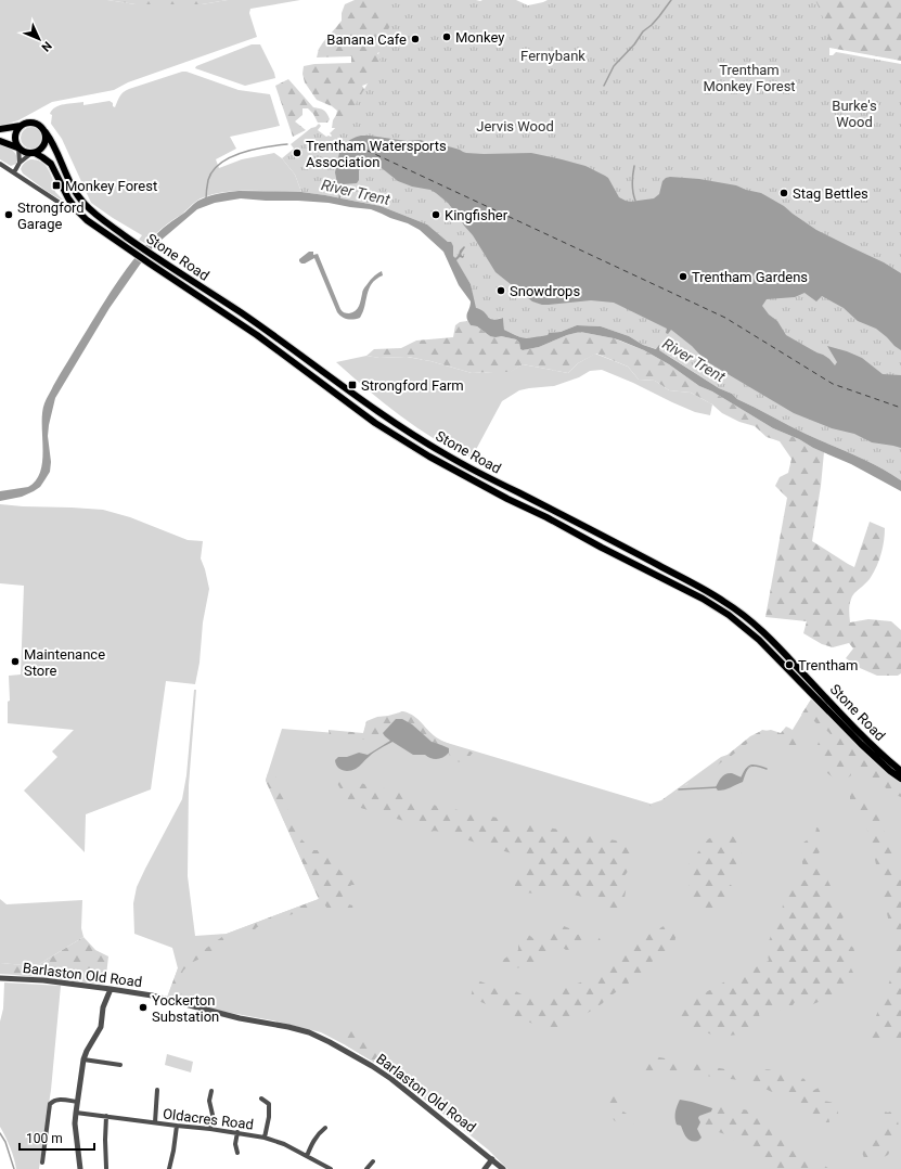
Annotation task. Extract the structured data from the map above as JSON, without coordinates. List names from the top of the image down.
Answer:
{
  "streets": {
    "highway": ["Stone Road"],
    "street": ["Barlaston Old Road", "Oldacres Road"]
  },
  "water": ["River Trent"],
  "parks": [
    "Fernybank",
    "Trentham Monkey Forest",
    "Burke's Wood",
    "Jervis Wood"
  ],
  "places": {
    "other": [
      "Monkey",
      "Banana Cafe",
      "Trentham Watersports Association",
      "Stag Bettles",
      "Strongford Garage",
      "Kingfisher",
      "Trentham Gardens",
      "Snowdrops",
      "Maintenance Store",
      "Trentham",
      "Yockerton Substation"
    ],
    "transit": ["Monkey Forest", "Strongford Farm"]
  },
  "scale_bar": "100 m",
  "north": "bottom right"
}
